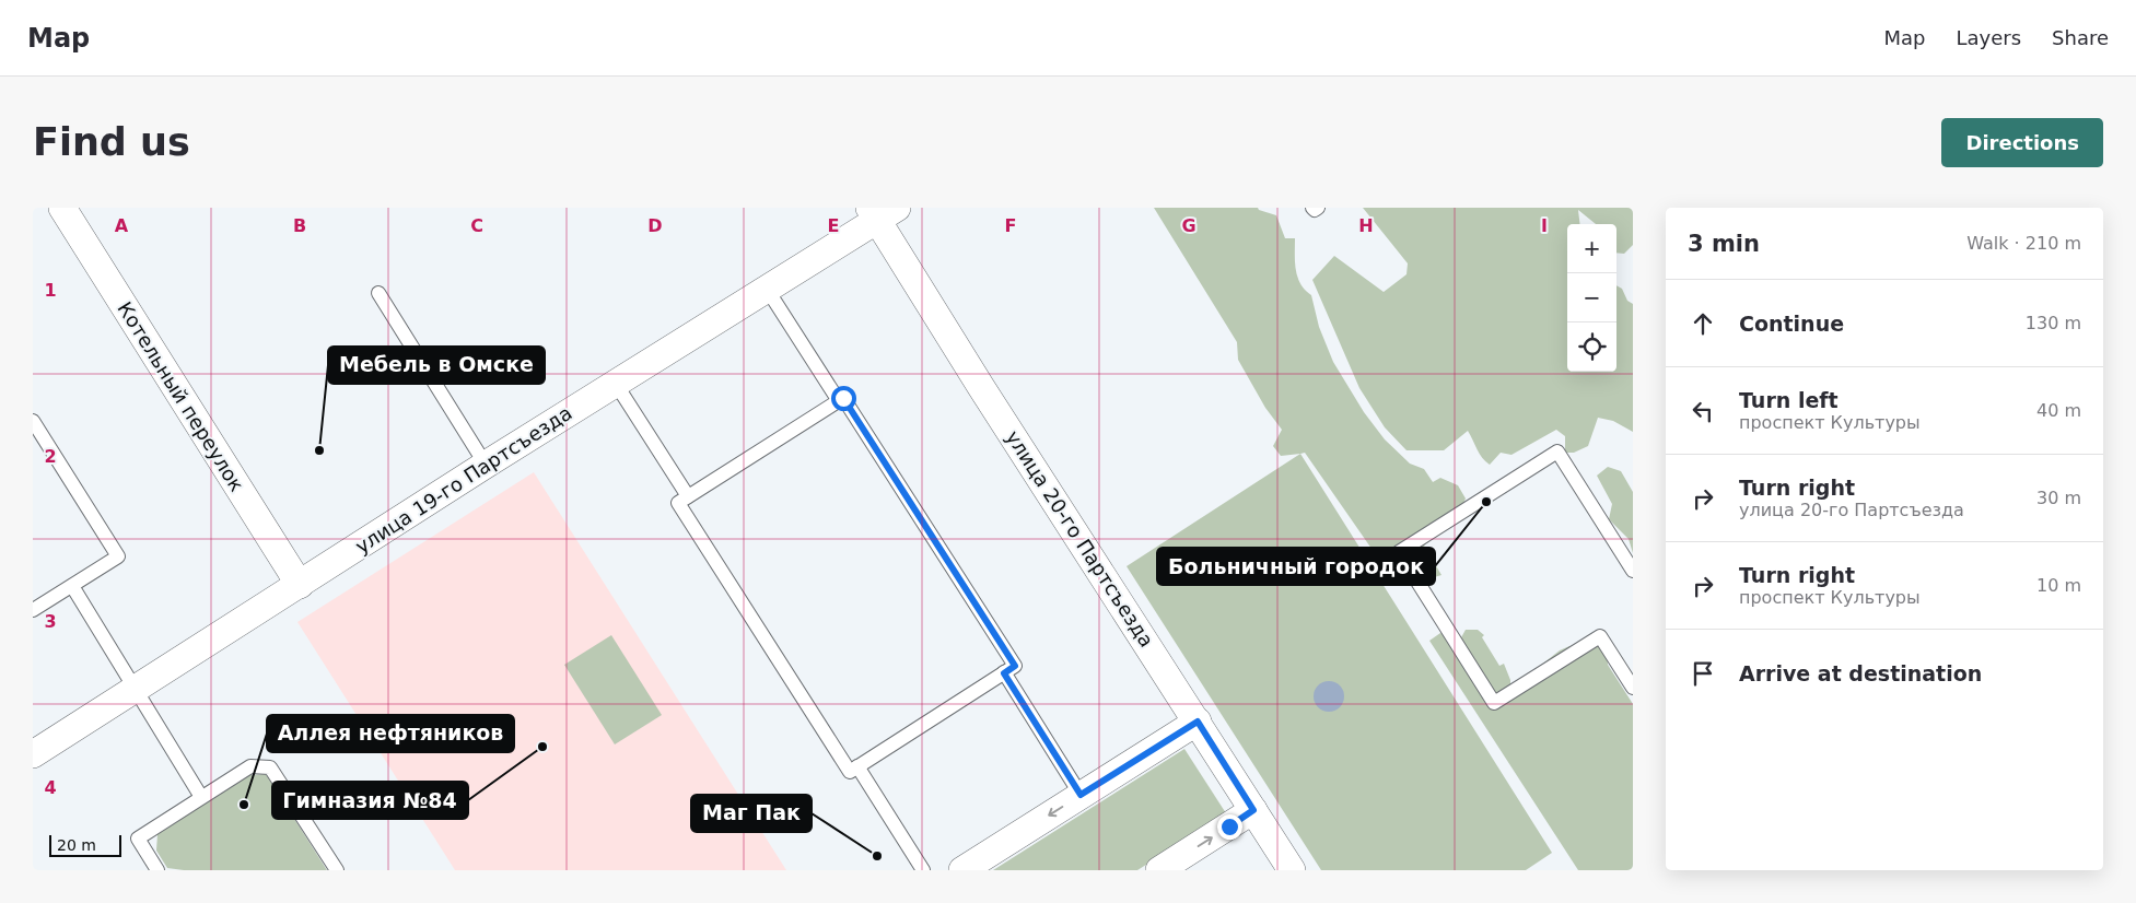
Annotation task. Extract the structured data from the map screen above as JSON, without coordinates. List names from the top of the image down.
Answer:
{
  "streets": {
    "street": ["Котельный переулок", "улица 19-го Партсъезда", "улица 20-го Партсъезда"]
  },
  "crossings": [
    ["Котельный переулок", "улица 19-го Партсъезда"],
    ["улица 19-го Партсъезда", "улица 20-го Партсъезда"]
  ],
  "places": [
    "Мебель в Омске",
    "Больничный городок",
    "Гимназия №84",
    "Аллея нефтяников",
    "Маг Пак"
  ],
  "scale_bar": "20 m",
  "page": {
    "header": "Map",
    "nav": ["Map", "Layers", "Share"],
    "buttons": "Directions",
    "title": "Find us",
    "heading": ["3 min", "Walk · 210 m"],
    "map_buttons": ["+", "−"],
    "list": [
      ["Continue", "130 m"],
      ["Turn left", "проспект Культуры", "40 m"],
      ["Turn right", "улица 20-го Партсъезда", "30 m"],
      ["Turn right", "проспект Культуры", "10 m"],
      "Arrive at destination"
    ],
    "scale": "20 m"
  },
  "grid": {
    "columns": [
      "A",
      "B",
      "C",
      "D",
      "E",
      "F",
      "G",
      "H",
      "I"
    ],
    "rows": [
      "1",
      "2",
      "3",
      "4"
    ]
  }
}
